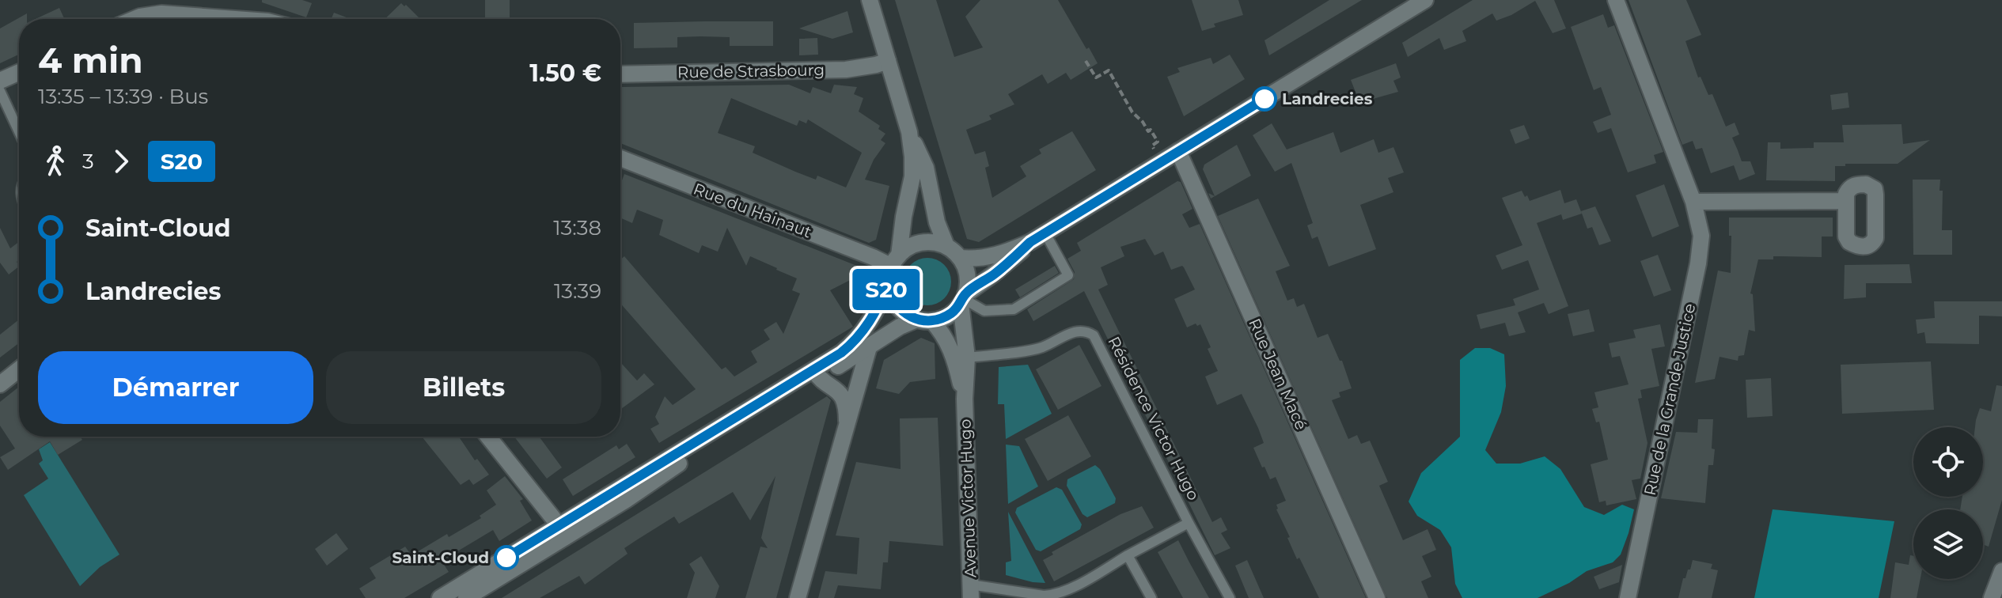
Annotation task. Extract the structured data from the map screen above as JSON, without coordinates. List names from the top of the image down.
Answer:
{
  "streets": {
    "street": [
      "Rue de Strasbourg",
      "Rue du Hainaut",
      "Rue Jean Macé",
      "Rue de la Grande Justice",
      "Avenue Victor Hugo"
    ],
    "lane": ["Résidence Victor Hugo"]
  },
  "crossings": [
    ["Rue du Hainaut", "Avenue Victor Hugo"],
    ["Résidence Victor Hugo", "Avenue Victor Hugo"]
  ],
  "places": ["Landrecies", "Saint-Cloud"],
  "lines": ["bus line S20"],
  "page": {
    "on_map": "S20",
    "heading": ["4 min", "13:35 – 13:39 · Bus", "1.50 €"],
    "legs": ["3", "S20"],
    "list": [
      {
        "name": "Saint-Cloud",
        "value": "13:38"
      },
      {
        "name": "Landrecies",
        "value": "13:39"
      }
    ],
    "buttons": ["Démarrer", "Billets"]
  }
}
